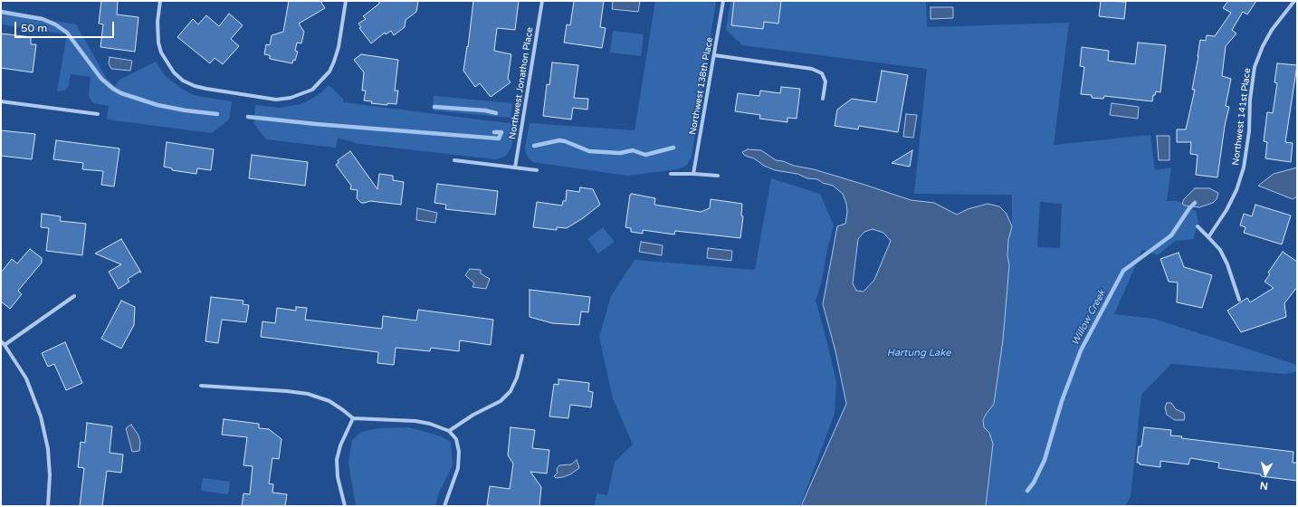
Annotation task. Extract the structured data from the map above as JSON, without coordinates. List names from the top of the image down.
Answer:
{
  "streets": {
    "street": ["Northwest Jonathon Place", "Northwest 138th Place", "Northwest 141st Place"]
  },
  "water": ["Willow Creek", "Hartung Lake"],
  "scale_bar": "50 m",
  "north": "bottom"
}
